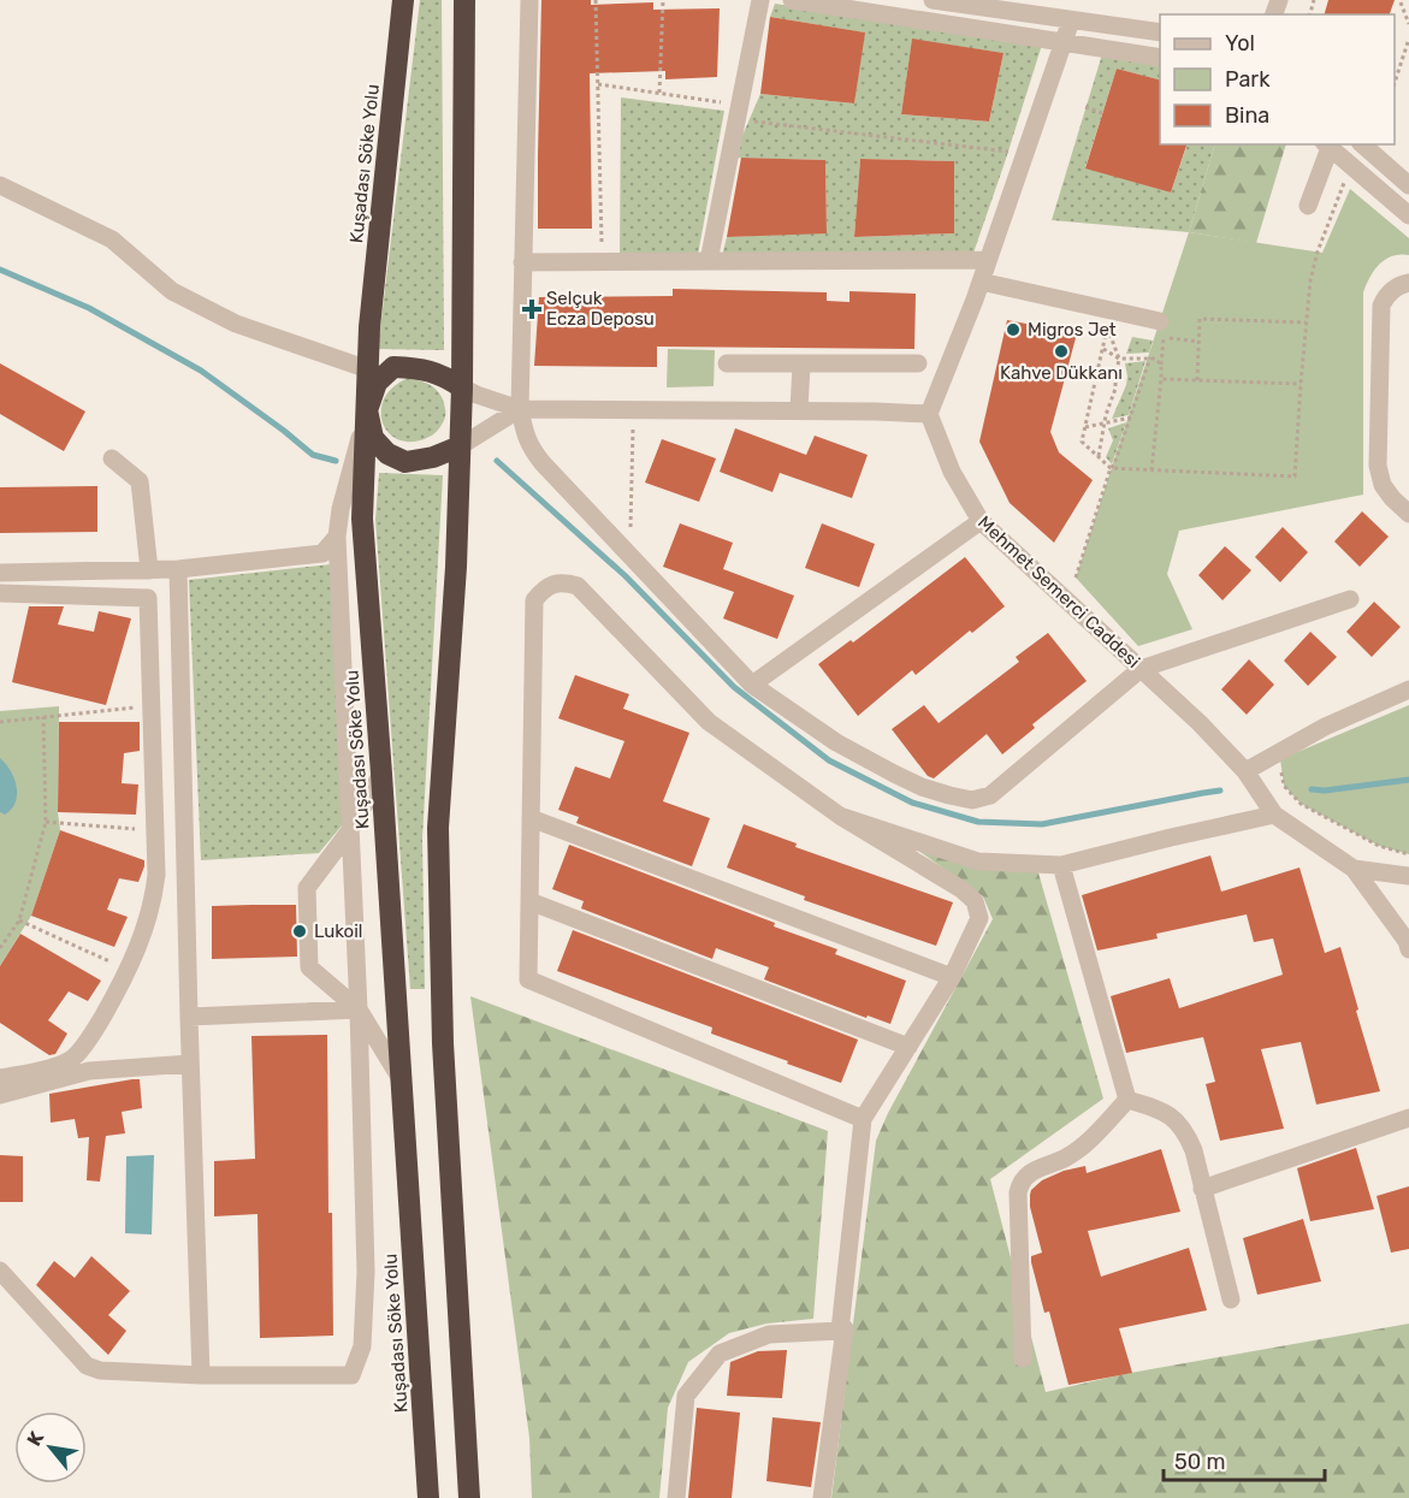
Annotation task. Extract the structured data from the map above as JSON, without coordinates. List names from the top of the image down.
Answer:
{
  "streets": {
    "highway": ["Kuşadası Söke Yolu"],
    "street": ["Mehmet Semerci Caddesi"]
  },
  "places": {
    "health": ["Selçuk Ecza Deposu"],
    "other": ["Migros Jet", "Kahve Dükkanı", "Lukoil"]
  },
  "legend": ["Yol", "Park", "Bina"],
  "scale_bar": "50 m",
  "north": "top left"
}
